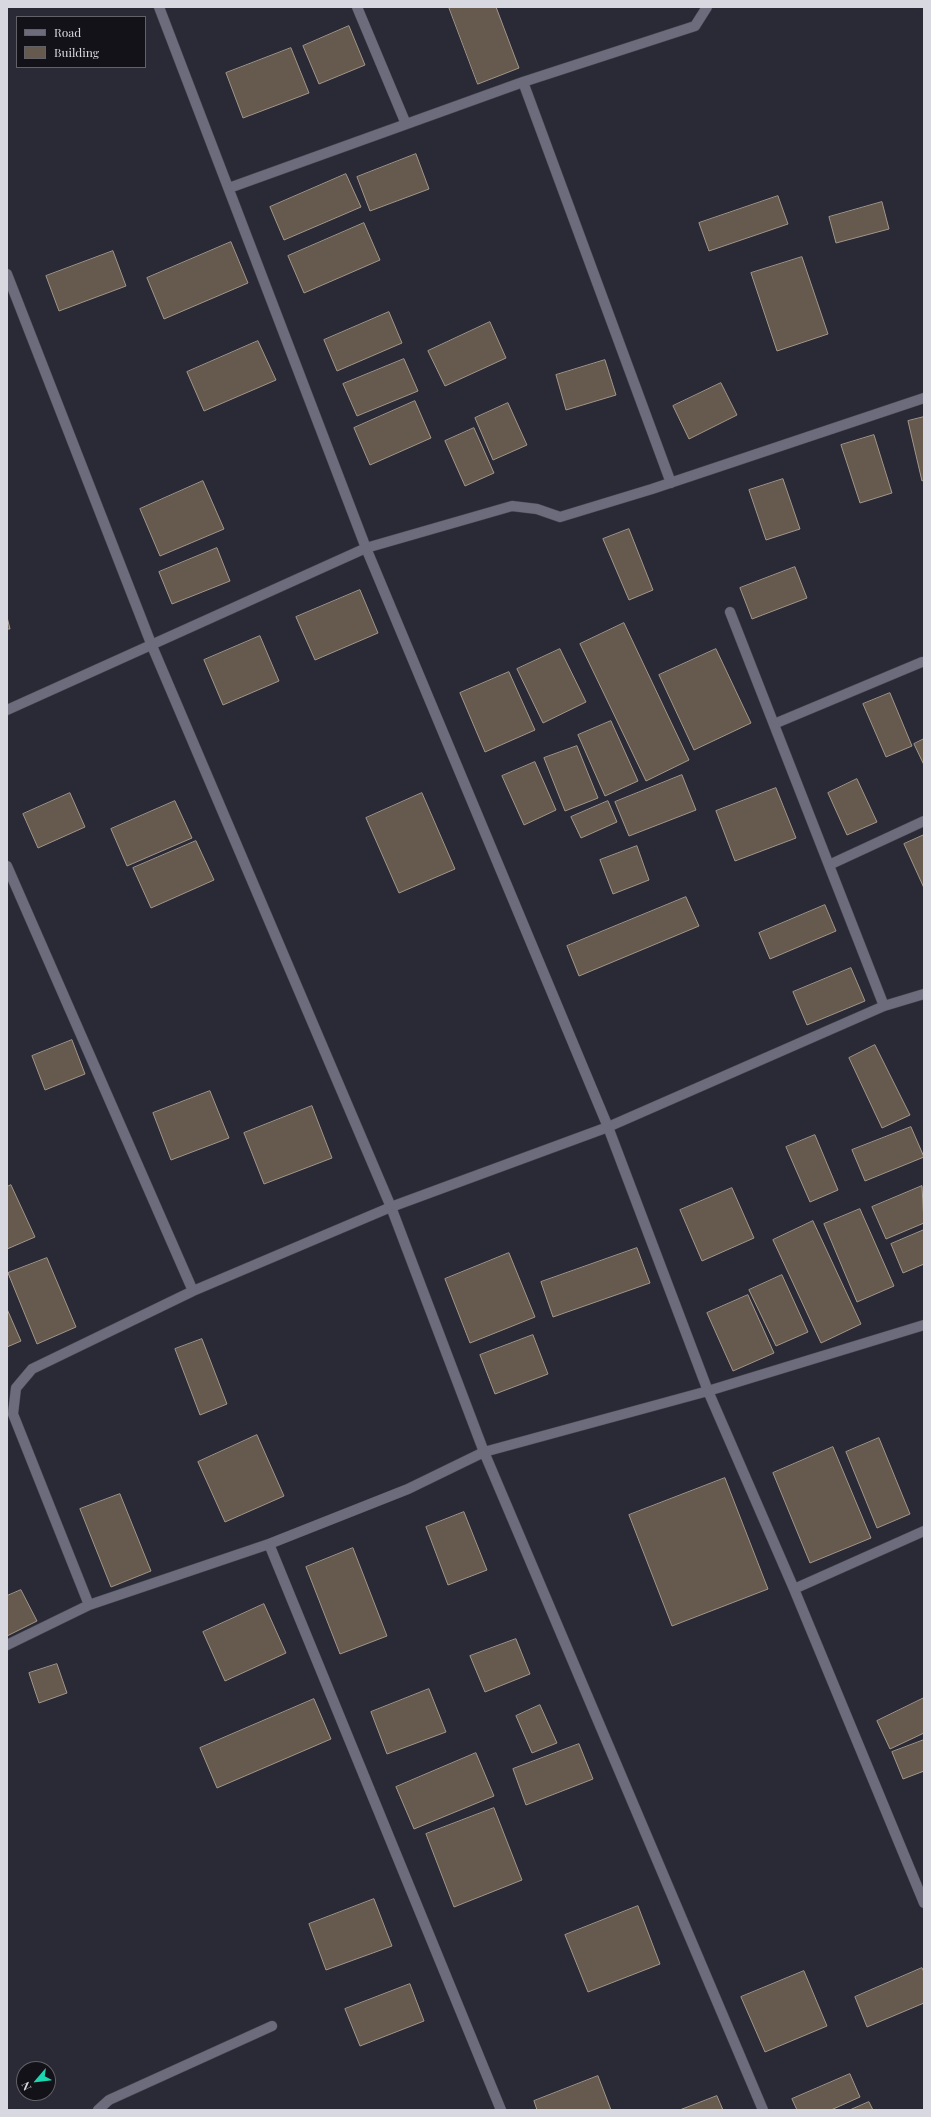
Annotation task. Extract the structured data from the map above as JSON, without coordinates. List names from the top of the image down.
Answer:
{
  "legend": ["Road", "Building"],
  "north": "bottom left"
}
